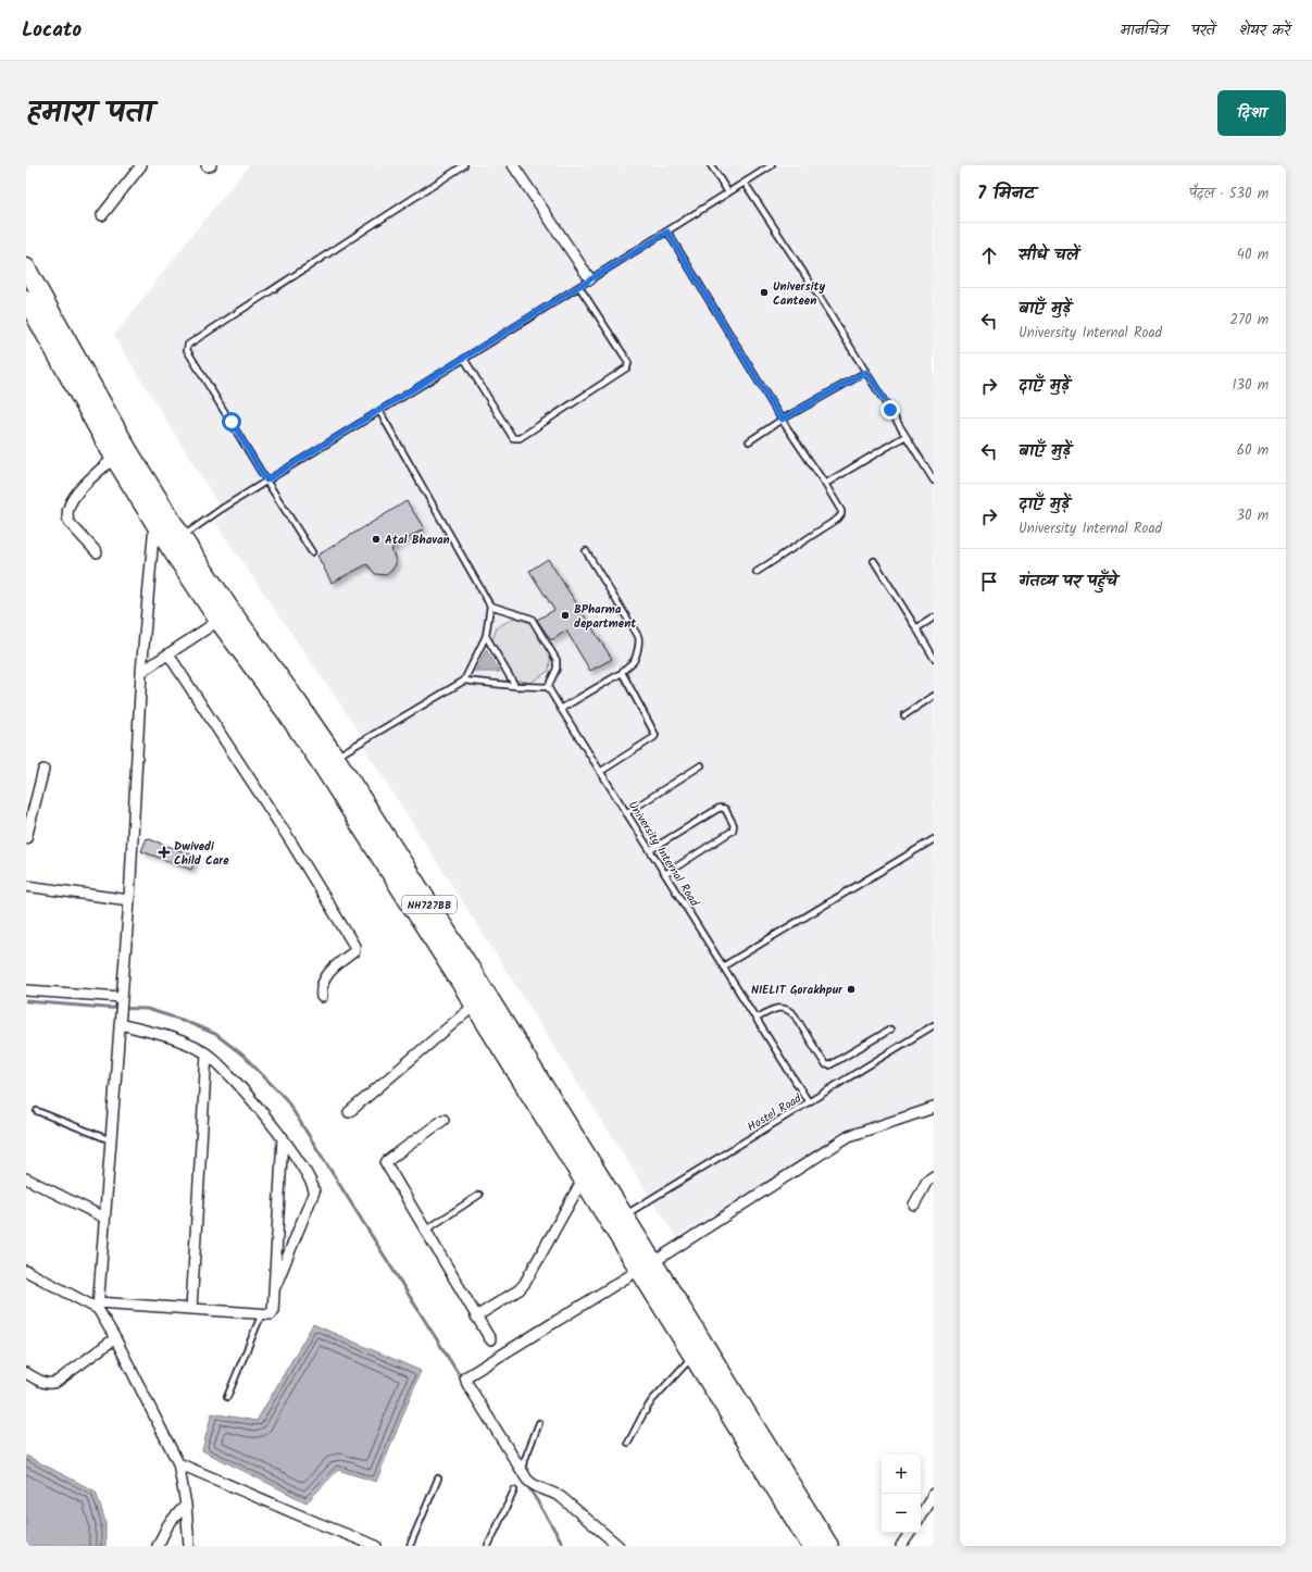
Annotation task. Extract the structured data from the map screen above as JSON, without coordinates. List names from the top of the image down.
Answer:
{
  "streets": {
    "highway": ["NH727BB"],
    "lane": ["University Internal Road", "Hostel Road"]
  },
  "crossings": [
    ["University Internal Road", "Hostel Road"],
    ["NH727BB", "Hostel Road"]
  ],
  "places": {
    "other": [
      "University Canteen",
      "Atal Bhavan",
      "BPharma department",
      "NIELIT Gorakhpur"
    ],
    "health": ["Dwivedi Child Care"]
  },
  "page": {
    "header": "Locato",
    "nav": ["मानचित्र", "परतें", "शेयर करें"],
    "title": "हमारा पता",
    "buttons": "दिशा",
    "heading": ["7 मिनट", "पैदल · 530 m"],
    "list": [
      ["सीधे चलें", "40 m"],
      ["बाएँ मुड़ें", "University Internal Road", "270 m"],
      ["दाएँ मुड़ें", "130 m"],
      ["बाएँ मुड़ें", "60 m"],
      ["दाएँ मुड़ें", "University Internal Road", "30 m"],
      "गंतव्य पर पहुँचे"
    ],
    "map_buttons": ["+", "−"]
  }
}
